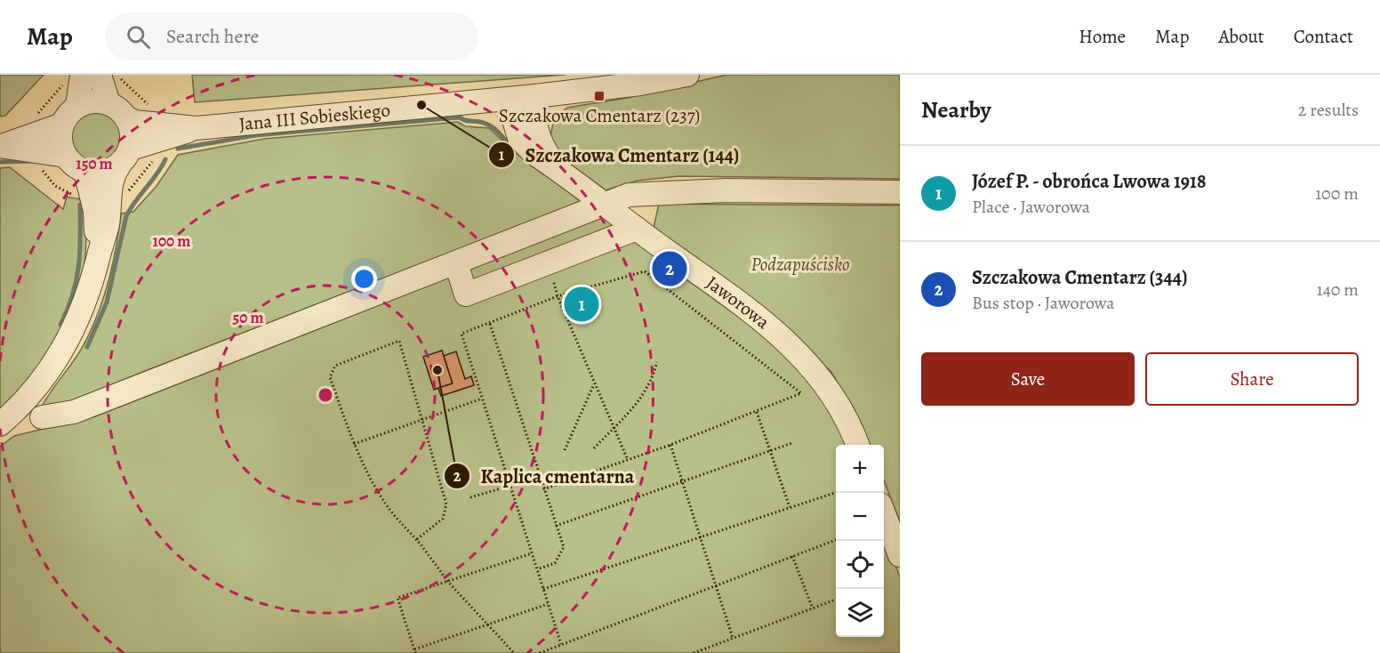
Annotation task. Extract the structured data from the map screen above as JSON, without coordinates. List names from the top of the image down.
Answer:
{
  "streets": {
    "street": ["Jana III Sobieskiego", "Jaworowa"]
  },
  "crossings": [
    ["Jana III Sobieskiego", "Jaworowa"]
  ],
  "parks": ["Podzapuścisko"],
  "places": {
    "transit": ["Szczakowa Cmentarz (237)"],
    "other": ["Szczakowa Cmentarz (144)", "Kaplica cmentarna"]
  },
  "page": {
    "header": "Map",
    "search": "Search here",
    "nav": [
      "Home",
      "Map",
      "About",
      "Contact"
    ],
    "heading": ["Nearby", "2 results"],
    "list": [
      {
        "mark": "1",
        "name": "Józef P. - obrońca Lwowa 1918",
        "note": "Place · Jaworowa",
        "value": "100 m"
      },
      {
        "mark": "2",
        "name": "Szczakowa Cmentarz (344)",
        "note": "Bus stop · Jaworowa",
        "value": "140 m"
      }
    ],
    "pins": ["2", "1"],
    "buttons": ["Save", "Share"],
    "map_buttons": ["+", "−"]
  },
  "rings": ["150 m", "100 m", "50 m"]
}
